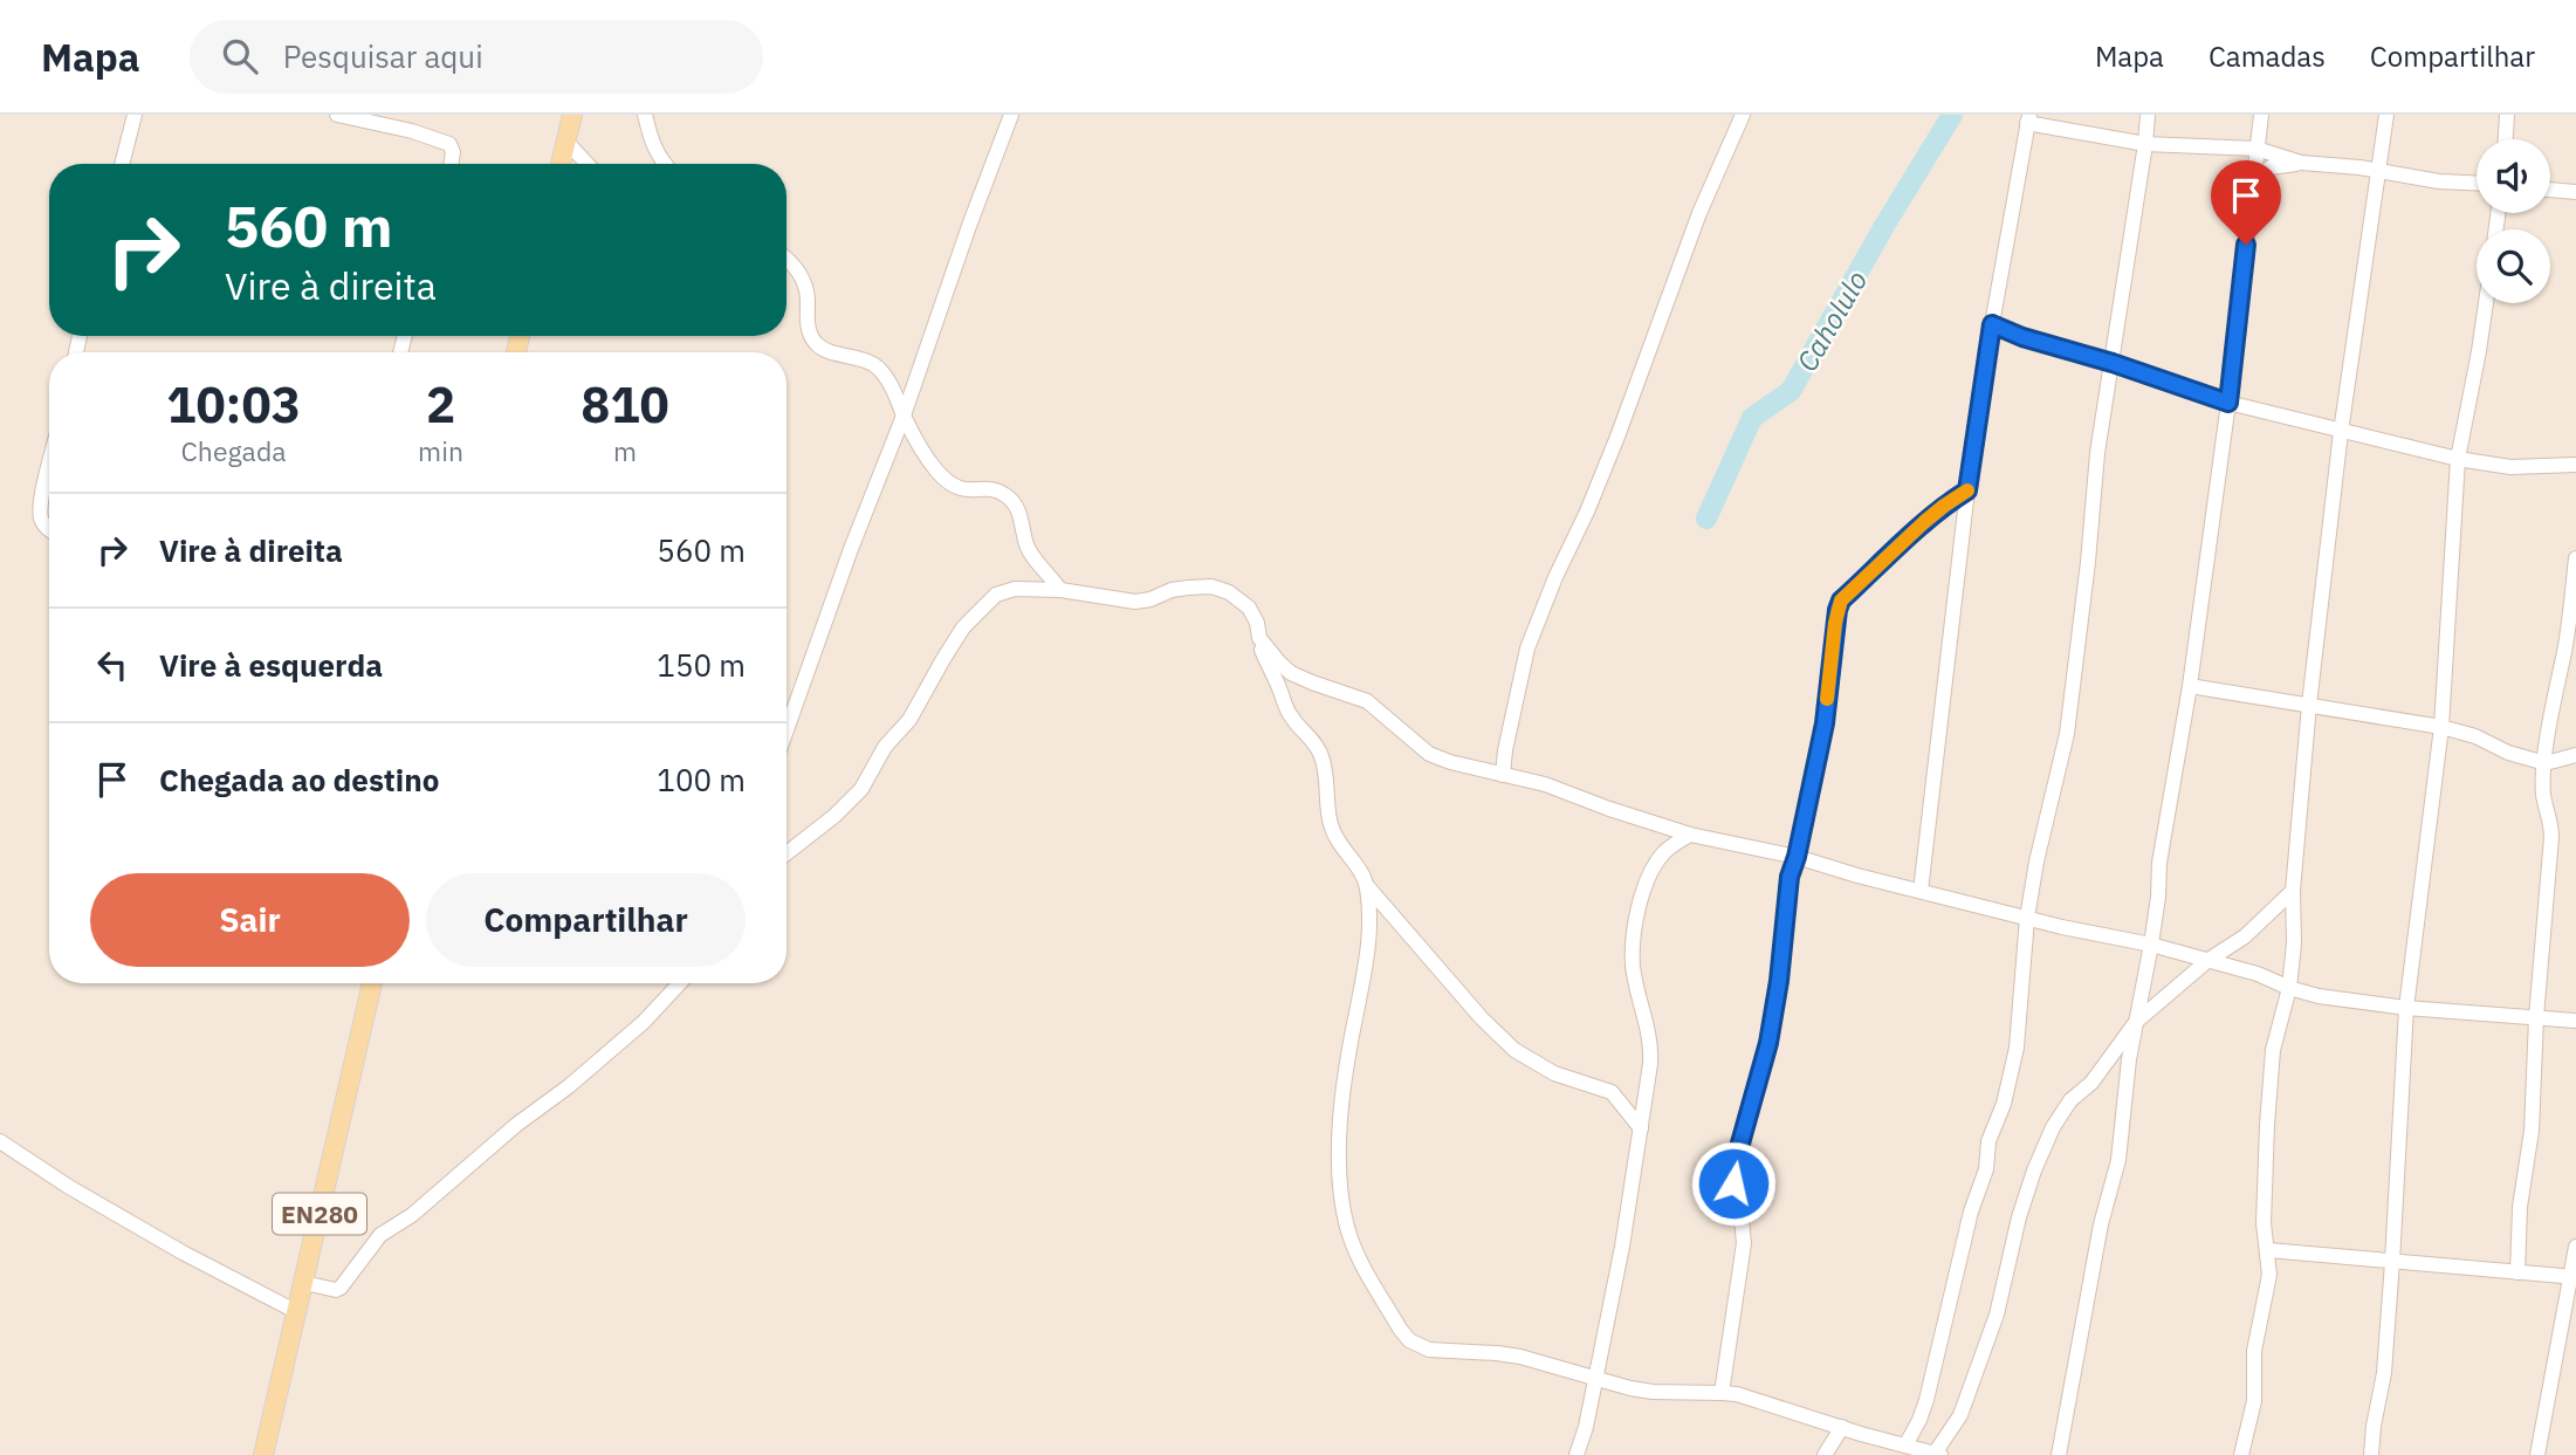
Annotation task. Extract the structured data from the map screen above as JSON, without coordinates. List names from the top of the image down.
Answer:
{
  "streets": {
    "main road": ["EN280"]
  },
  "water": ["Caholulo"],
  "page": {
    "header": "Mapa",
    "search": "Pesquisar aqui",
    "nav": ["Mapa", "Camadas", "Compartilhar"],
    "turn": ["560 m", "Vire à direita"],
    "eta": [
      "10:03",
      "Chegada",
      "2",
      "min",
      "810",
      "m"
    ],
    "list": [
      {
        "name": "Vire à direita",
        "value": "560 m"
      },
      {
        "name": "Vire à esquerda",
        "value": "150 m"
      },
      {
        "name": "Chegada ao destino",
        "value": "100 m"
      }
    ],
    "buttons": ["Sair", "Compartilhar"]
  }
}
